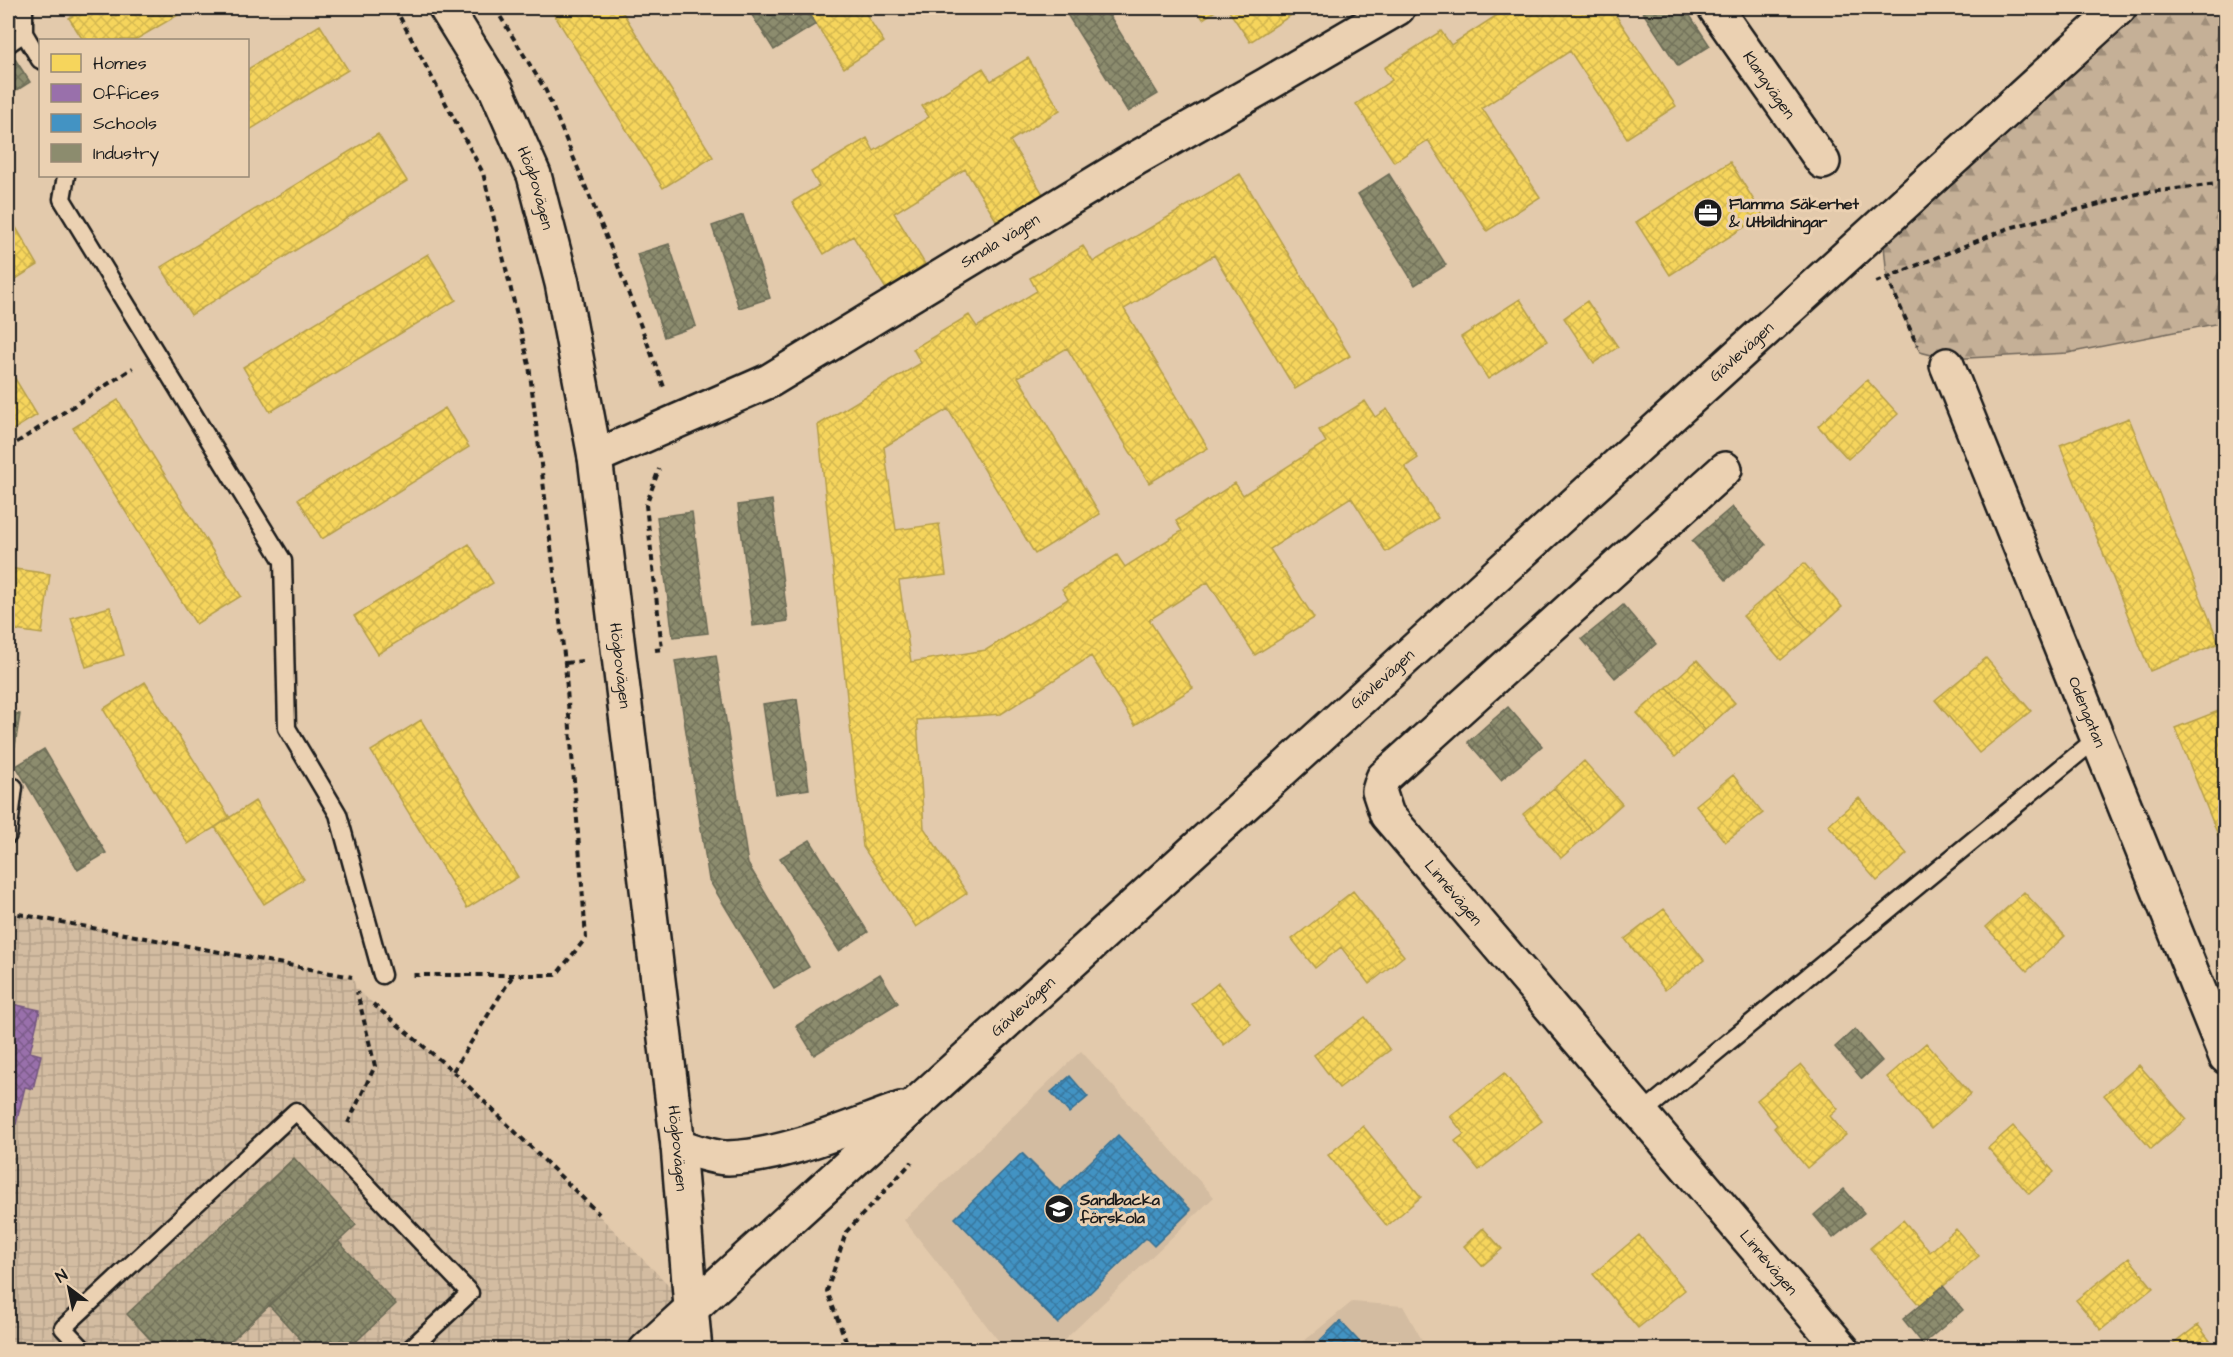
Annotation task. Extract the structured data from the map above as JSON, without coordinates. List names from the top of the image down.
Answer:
{
  "streets": {
    "main road": [
      "Klangvägen",
      "Högbovägen",
      "Smala vägen",
      "Gävlevägen",
      "Odengatan",
      "Linnévägen"
    ]
  },
  "crossings": [
    ["Högbovägen", "Smala vägen"],
    ["Högbovägen", "Gävlevägen"]
  ],
  "places": {
    "office": ["Flamma Säkerhet & Utbildningar"],
    "school or university": ["Sandbacka förskola"]
  },
  "legend": [
    "Homes",
    "Offices",
    "Schools",
    "Industry"
  ],
  "north": "top left"
}
